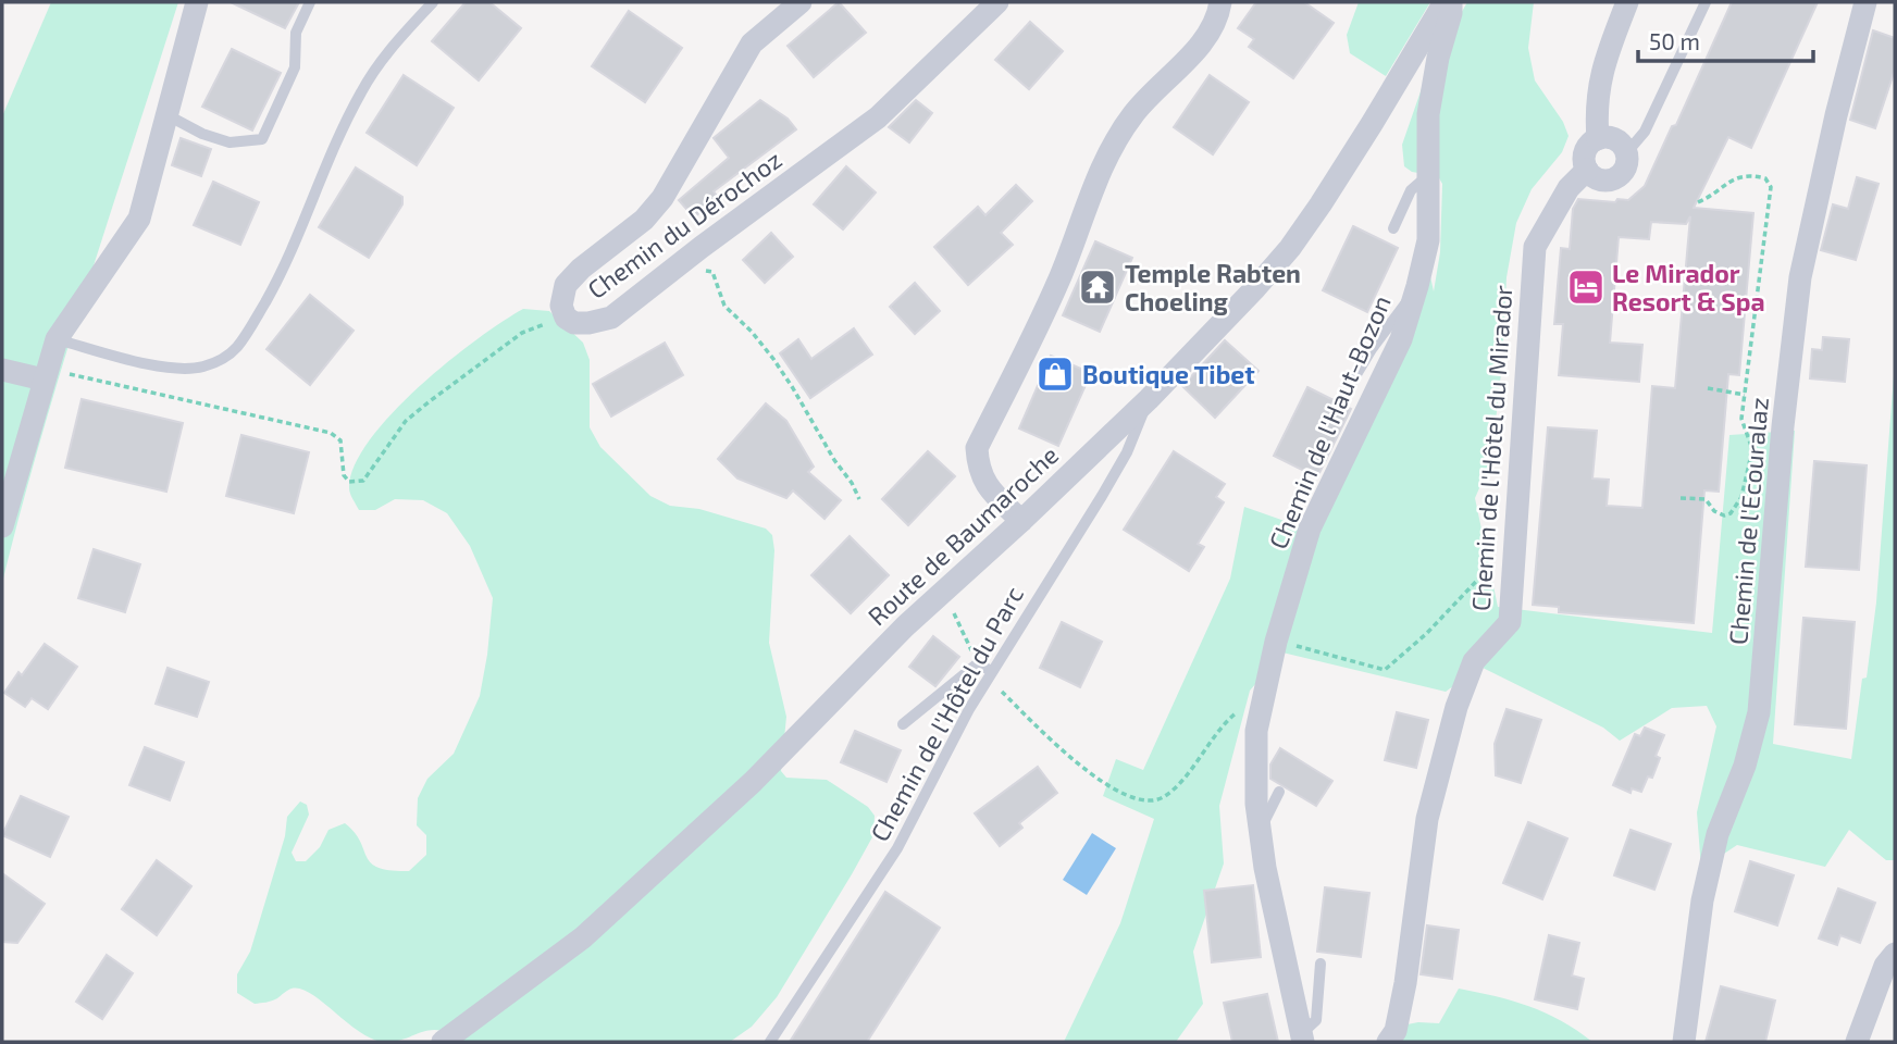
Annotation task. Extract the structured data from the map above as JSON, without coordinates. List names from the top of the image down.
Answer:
{
  "streets": {
    "street": [
      "Chemin du Dérochoz",
      "Chemin de l'Haut-Bozon",
      "Chemin de l'Hôtel du Mirador",
      "Chemin de l'Ecouralaz",
      "Route de Baumaroche"
    ],
    "lane": ["Chemin de l'Hôtel du Parc"]
  },
  "crossings": [
    ["Route de Baumaroche", "Chemin de l'Hôtel du Parc"]
  ],
  "places": {
    "temple": ["Temple Rabten Choeling"],
    "hotel": ["Le Mirador Resort & Spa"],
    "shop": ["Boutique Tibet"]
  },
  "scale_bar": "50 m"
}
